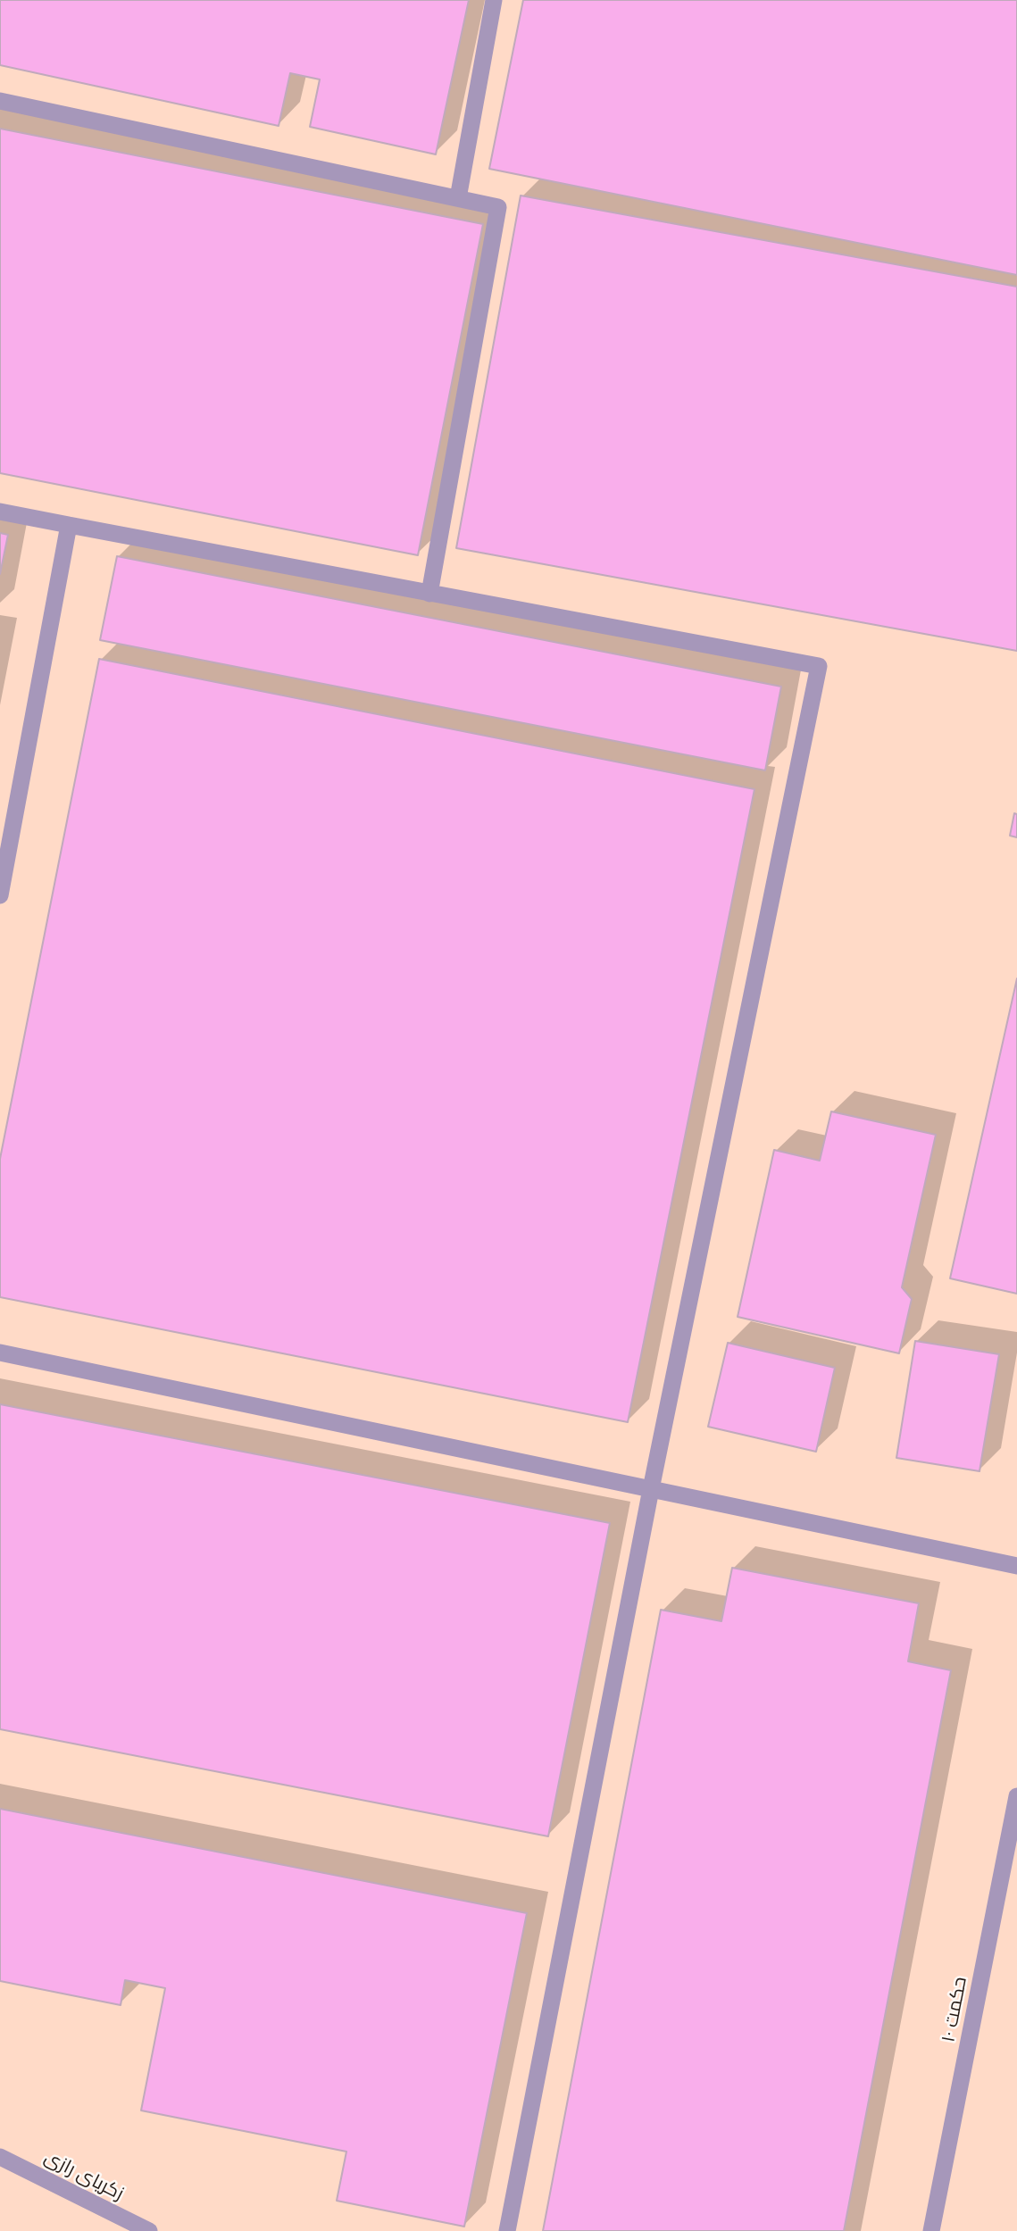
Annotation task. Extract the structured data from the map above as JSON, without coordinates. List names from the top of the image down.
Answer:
{
  "streets": {
    "street": ["حکمت ۱۰", "زکریای رازی"]
  }
}
